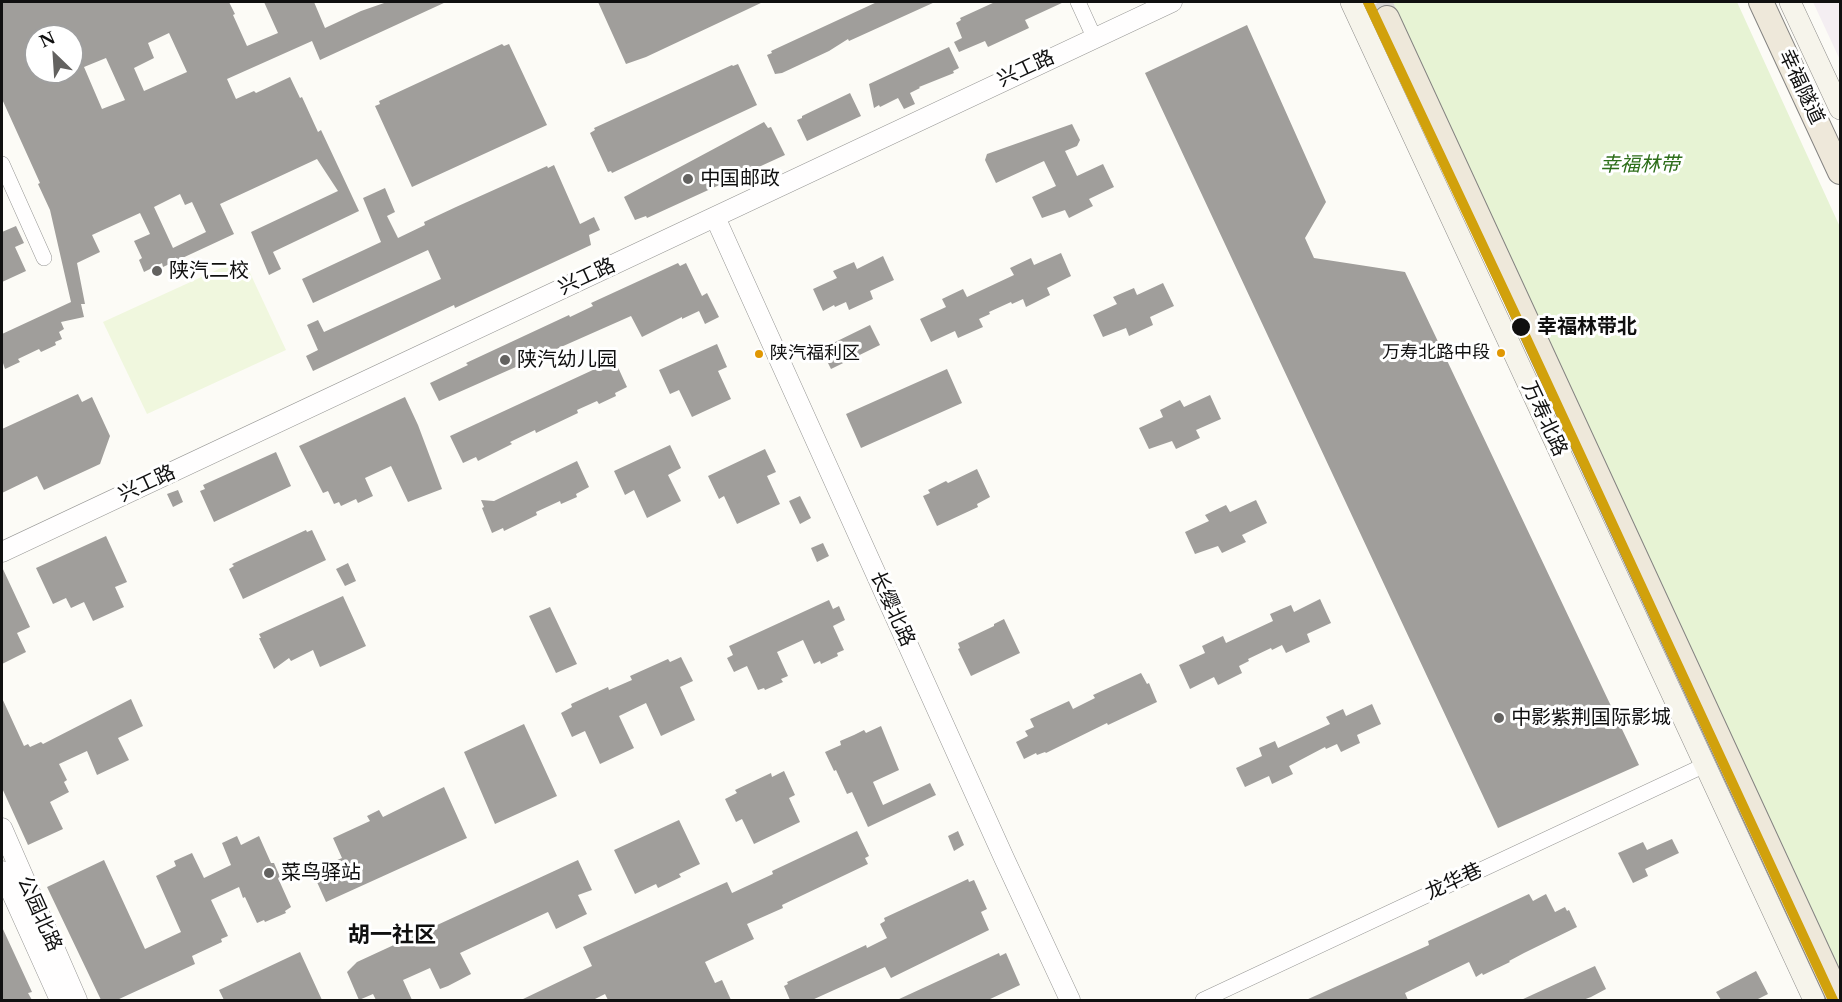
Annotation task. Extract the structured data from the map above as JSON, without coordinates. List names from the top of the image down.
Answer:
{
  "streets": {
    "main road": ["幸福隧道", "万寿北路"],
    "street": [
      "兴工路",
      "长缨北路",
      "龙华巷",
      "公园北路"
    ]
  },
  "crossings": [
    ["兴工路", "长缨北路"],
    ["万寿北路", "龙华巷"]
  ],
  "districts": ["胡一社区"],
  "parks": ["幸福林带"],
  "places": [
    "中国邮政",
    "陕汽二校",
    "幸福林带北",
    "万寿北路中段",
    "陕汽福利区",
    "陕汽幼儿园",
    "中影紫荆国际影城",
    "菜鸟驿站"
  ],
  "north": "top left"
}
